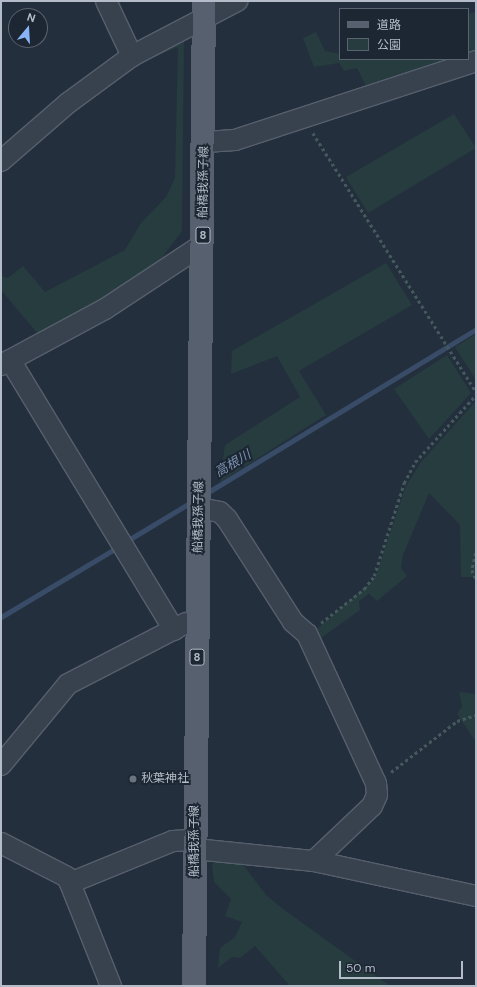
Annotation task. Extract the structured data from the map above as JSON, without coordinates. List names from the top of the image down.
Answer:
{
  "streets": {
    "main road": ["船橋我孫子線", "8"]
  },
  "water": ["高根川"],
  "places": ["秋葉神社"],
  "legend": ["道路", "公園"],
  "scale_bar": "50 m",
  "north": "top"
}
